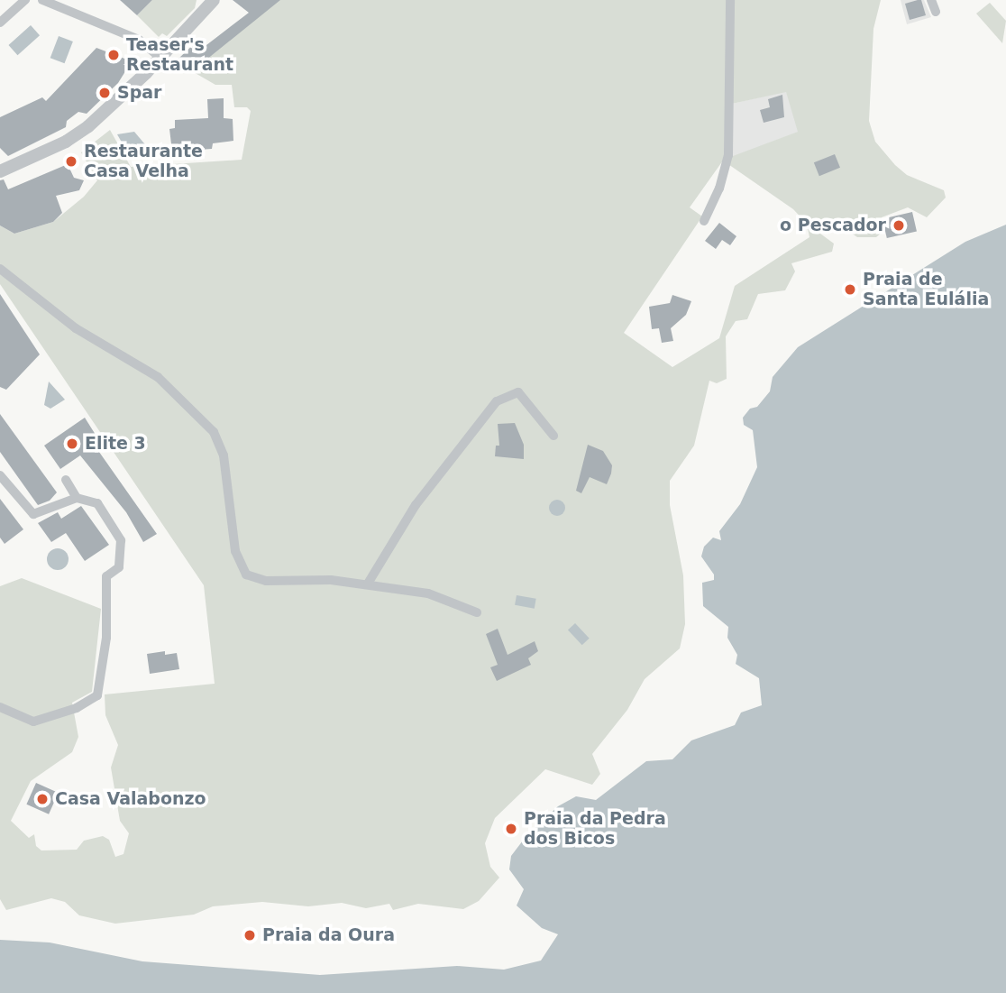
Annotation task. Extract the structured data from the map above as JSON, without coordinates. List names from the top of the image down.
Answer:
{
  "places": [
    "Teaser's Restaurant",
    "Spar",
    "Restaurante Casa Velha",
    "o Pescador",
    "Praia de Santa Eulália",
    "Elite 3",
    "Casa Valabonzo",
    "Praia da Pedra dos Bicos",
    "Praia da Oura"
  ]
}
